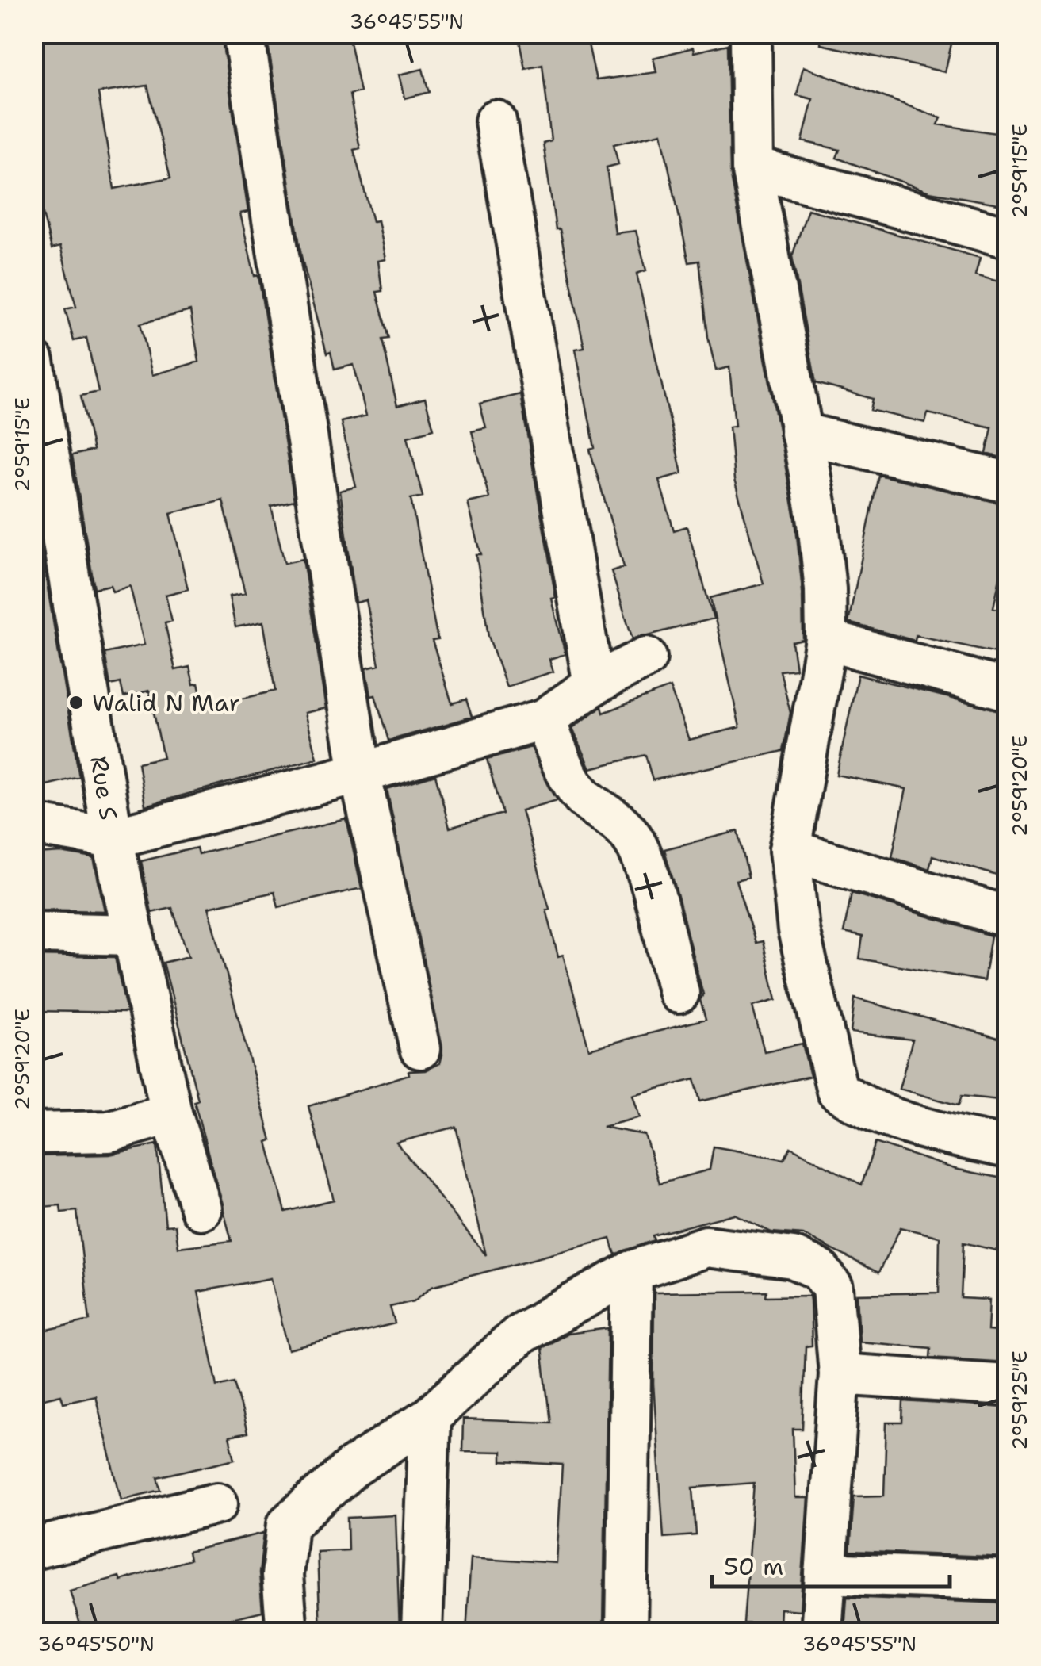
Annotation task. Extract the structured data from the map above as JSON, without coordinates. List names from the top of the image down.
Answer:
{
  "streets": {
    "street": ["Rue S"]
  },
  "places": ["Walid N Mar"],
  "scale_bar": "50 m",
  "coordinates": [
    "36°45'55\"N",
    "2°59'15\"E",
    "2°59'20\"E",
    "2°59'25\"E",
    "36°45'50\"N"
  ]
}
